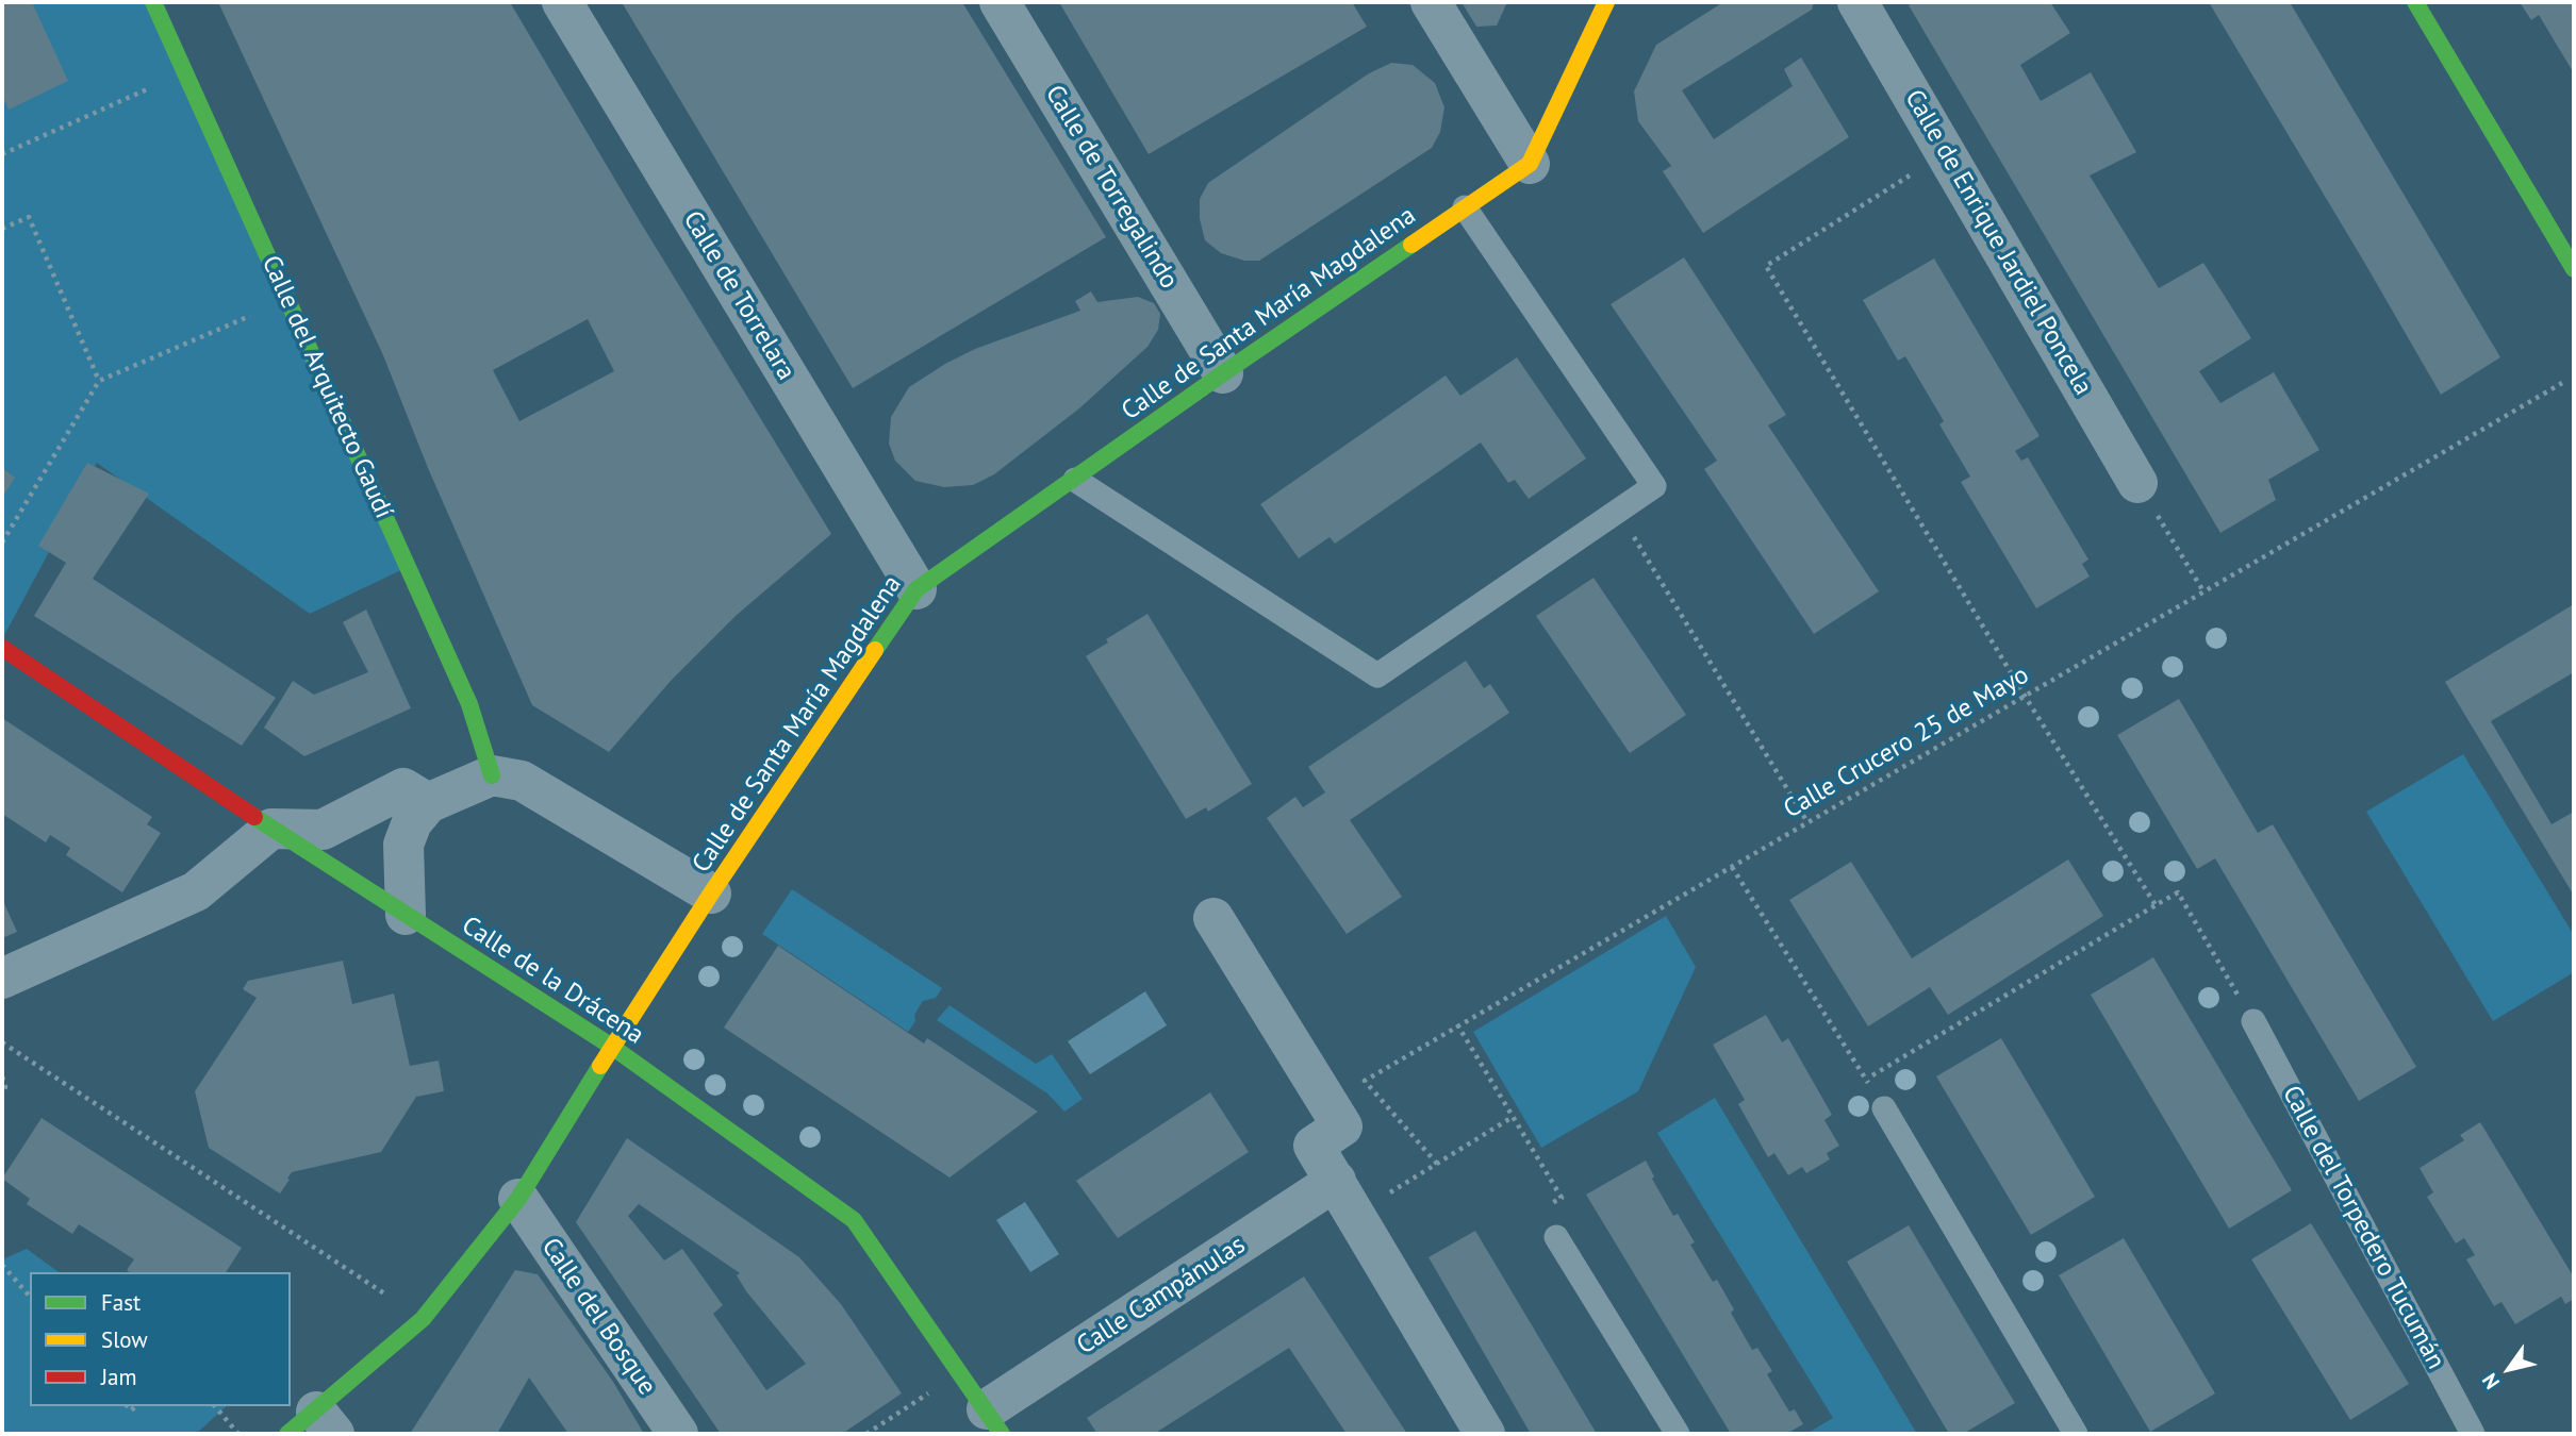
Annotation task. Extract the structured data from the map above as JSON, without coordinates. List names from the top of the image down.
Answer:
{
  "streets": {
    "street": [
      "Calle de Torregalindo",
      "Calle de Enrique Jardiel Poncela",
      "Calle de Torrelara",
      "Calle de Santa María Magdalena",
      "Calle del Arquitecto Gaudí",
      "Calle de la Drácena",
      "Calle Campánulas",
      "Calle del Bosque"
    ],
    "lane": ["Calle del Torpedero Tucumán"],
    "path": ["Calle Crucero 25 de Mayo"]
  },
  "crossings": [
    ["Calle de Torregalindo", "Calle de Santa María Magdalena"],
    ["Calle de Torrelara", "Calle de Santa María Magdalena"],
    ["Calle de Santa María Magdalena", "Calle de la Drácena"],
    ["Calle de Santa María Magdalena", "Calle del Bosque"],
    ["Calle de la Drácena", "Calle Campánulas"]
  ],
  "legend": ["Fast", "Slow", "Jam"],
  "north": "bottom left"
}
